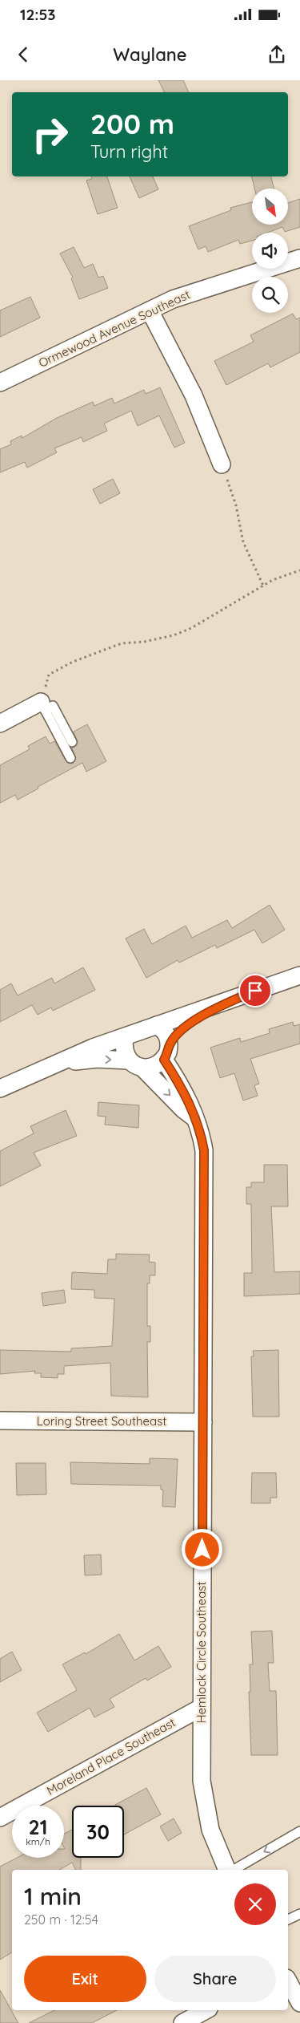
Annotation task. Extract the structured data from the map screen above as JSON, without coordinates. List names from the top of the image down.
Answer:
{
  "streets": {
    "street": [
      "Ormewood Avenue Southeast",
      "Loring Street Southeast",
      "Hemlock Circle Southeast",
      "Moreland Place Southeast"
    ]
  },
  "crossings": [
    ["Loring Street Southeast", "Hemlock Circle Southeast"],
    ["Hemlock Circle Southeast", "Moreland Place Southeast"]
  ],
  "north": "bottom right",
  "page": {
    "status": "12:53",
    "header": "Waylane",
    "turn": ["200 m", "Turn right"],
    "speed": "21 km/h",
    "limit": "30",
    "heading": ["1 min", "250 m · 12:54"],
    "buttons": ["Exit", "Share"]
  }
}
